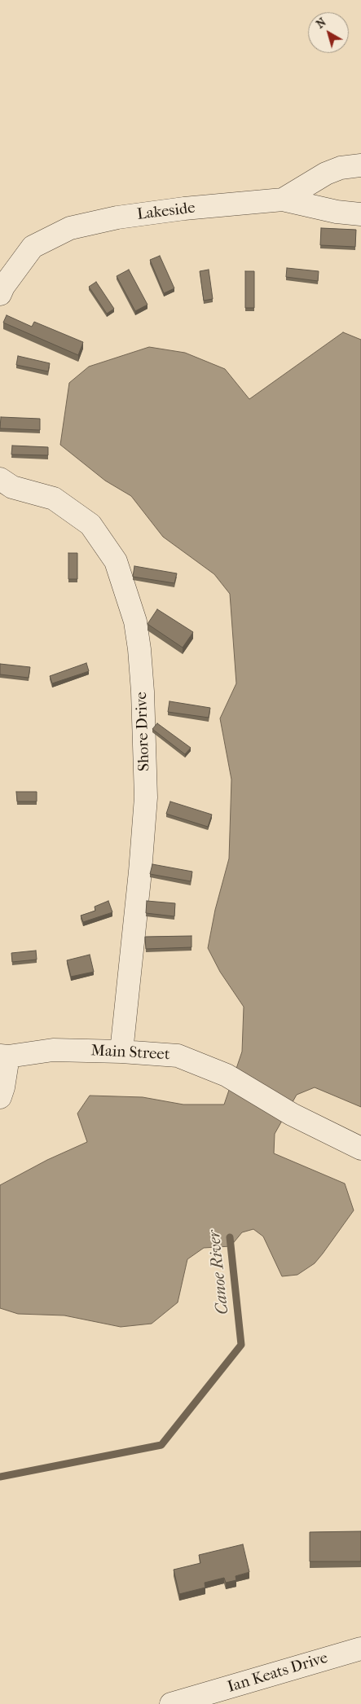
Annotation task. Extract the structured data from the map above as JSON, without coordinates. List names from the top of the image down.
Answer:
{
  "streets": {
    "street": [
      "Lakeside",
      "Shore Drive",
      "Main Street",
      "Ian Keats Drive"
    ]
  },
  "crossings": [
    ["Shore Drive", "Main Street"]
  ],
  "water": ["Canoe River"],
  "north": "top left"
}
